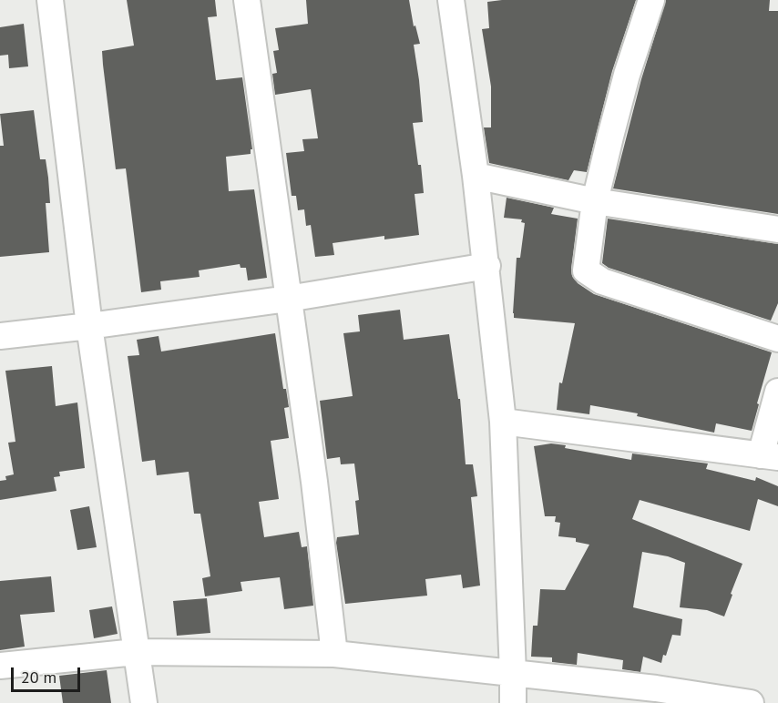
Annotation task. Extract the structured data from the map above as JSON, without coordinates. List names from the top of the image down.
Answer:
{
  "scale_bar": "20 m"
}
